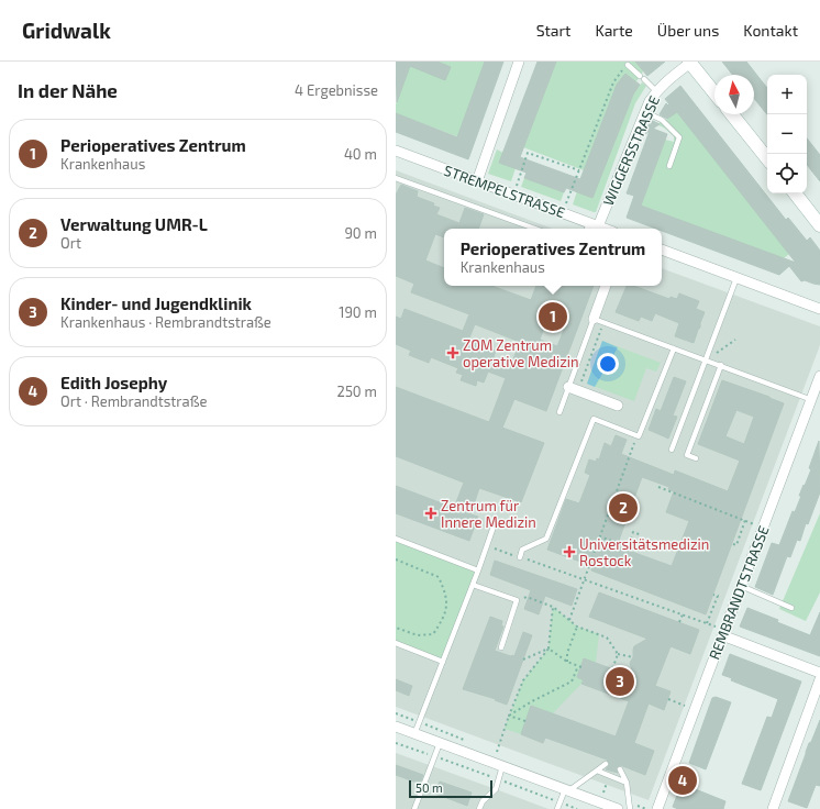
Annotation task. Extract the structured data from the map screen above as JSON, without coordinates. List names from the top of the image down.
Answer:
{
  "streets": {
    "street": ["WIGGERSSTRASSE", "STREMPELSTRASSE", "REMBRANDTSTRASSE"]
  },
  "crossings": [
    ["WIGGERSSTRASSE", "STREMPELSTRASSE"]
  ],
  "places": {
    "health": ["ZOM Zentrum operative Medizin", "Zentrum für Innere Medizin", "Universitätsmedizin Rostock"]
  },
  "scale_bar": "50 m",
  "north": "top",
  "page": {
    "header": "Gridwalk",
    "nav": [
      "Start",
      "Karte",
      "Über uns",
      "Kontakt"
    ],
    "heading": ["In der Nähe", "4 Ergebnisse"],
    "map_buttons": ["+", "−"],
    "list": [
      {
        "mark": "1",
        "name": "Perioperatives Zentrum",
        "note": "Krankenhaus",
        "value": "40 m"
      },
      {
        "mark": "2",
        "name": "Verwaltung UMR-L",
        "note": "Ort",
        "value": "90 m"
      },
      {
        "mark": "3",
        "name": "Kinder- und Jugendklinik",
        "note": "Krankenhaus · Rembrandtstraße",
        "value": "190 m"
      },
      {
        "mark": "4",
        "name": "Edith Josephy",
        "note": "Ort · Rembrandtstraße",
        "value": "250 m"
      }
    ],
    "popup": ["Perioperatives Zentrum", "Krankenhaus"],
    "pins": [
      "1",
      "2",
      "3",
      "4"
    ],
    "scale": "50 m"
  }
}
